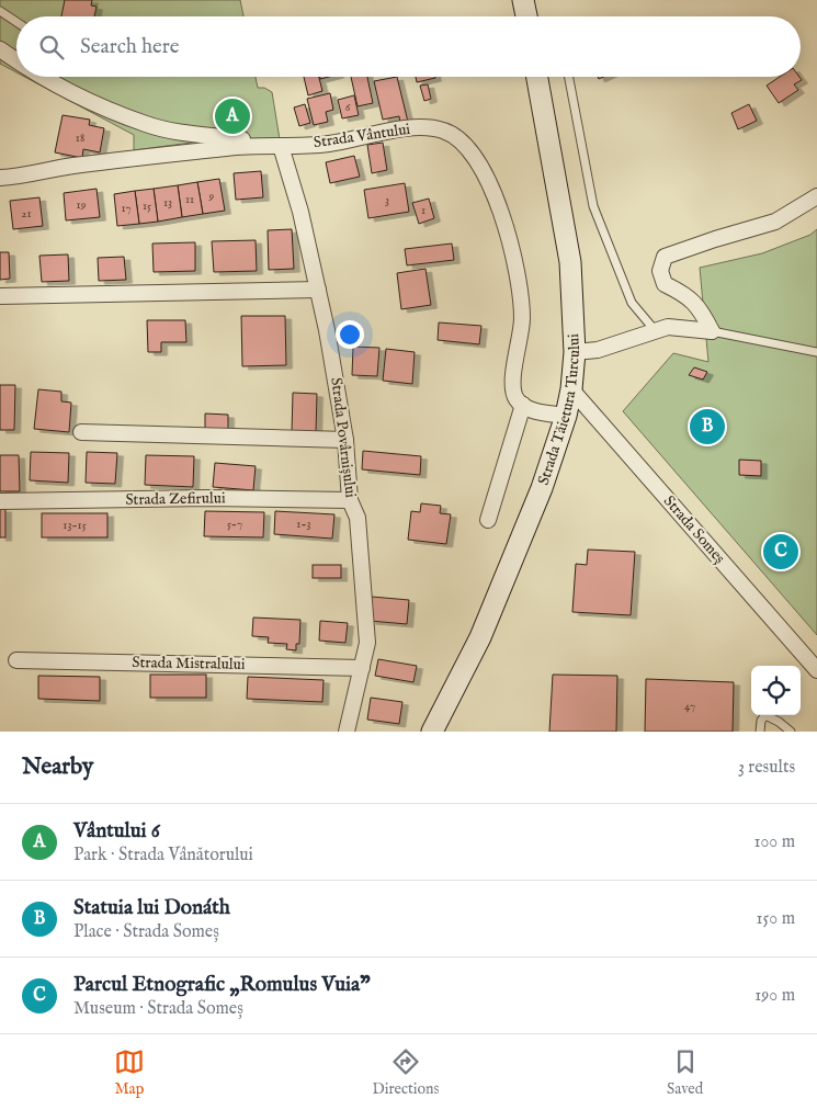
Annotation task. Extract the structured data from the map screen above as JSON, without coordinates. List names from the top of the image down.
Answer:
{
  "streets": {
    "main road": ["Strada Tăietura Turcului"],
    "street": [
      "Strada Vântului",
      "Strada Povârnișului",
      "Strada Zefirului",
      "Strada Someș",
      "Strada Mistralului"
    ]
  },
  "crossings": [
    ["Strada Vântului", "Strada Povârnișului"],
    ["Strada Tăietura Turcului", "Strada Someș"],
    ["Strada Povârnișului", "Strada Zefirului"],
    ["Strada Povârnișului", "Strada Mistralului"]
  ],
  "house_numbers": [
    "6",
    "18",
    "9",
    "11",
    "3",
    "13",
    "19",
    "15",
    "17",
    "1",
    "21",
    "5-7",
    "1-3",
    "13-15",
    "47"
  ],
  "page": {
    "search": "Search here",
    "pins": ["A", "B", "C"],
    "heading": ["Nearby", "3 results"],
    "list": [
      {
        "mark": "A",
        "name": "Vântului 6",
        "note": "Park · Strada Vânătorului",
        "value": "100 m"
      },
      {
        "mark": "B",
        "name": "Statuia lui Donáth",
        "note": "Place · Strada Someș",
        "value": "150 m"
      },
      {
        "mark": "C",
        "name": "Parcul Etnografic „Romulus Vuia”",
        "note": "Museum · Strada Someș",
        "value": "190 m"
      }
    ],
    "nav": ["Map", "Directions", "Saved"]
  }
}
